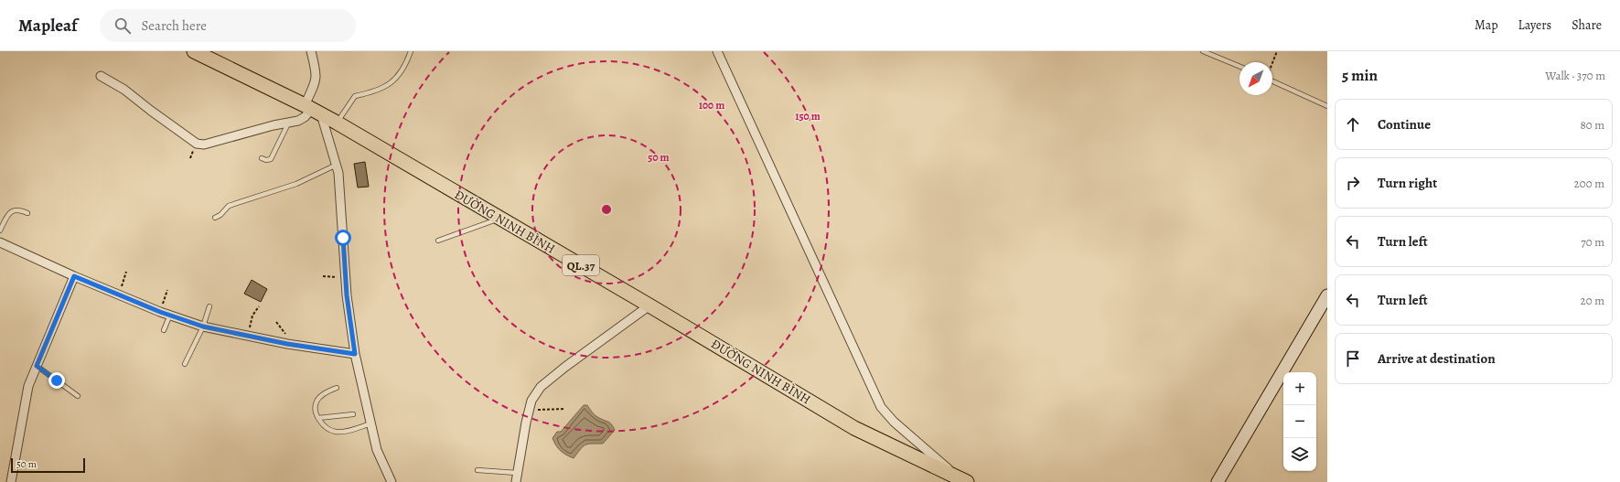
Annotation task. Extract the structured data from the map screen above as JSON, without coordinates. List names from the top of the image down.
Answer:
{
  "streets": {
    "highway": ["ĐƯỜNG NINH BÌNH", "QL.37"]
  },
  "scale_bar": "50 m",
  "north": "bottom left",
  "page": {
    "header": "Mapleaf",
    "search": "Search here",
    "nav": ["Map", "Layers", "Share"],
    "heading": ["5 min", "Walk · 370 m"],
    "list": [
      ["Continue", "80 m"],
      ["Turn right", "200 m"],
      ["Turn left", "70 m"],
      ["Turn left", "20 m"],
      "Arrive at destination"
    ],
    "map_buttons": ["+", "−"],
    "scale": "50 m"
  },
  "rings": ["100 m", "150 m", "50 m"]
}
